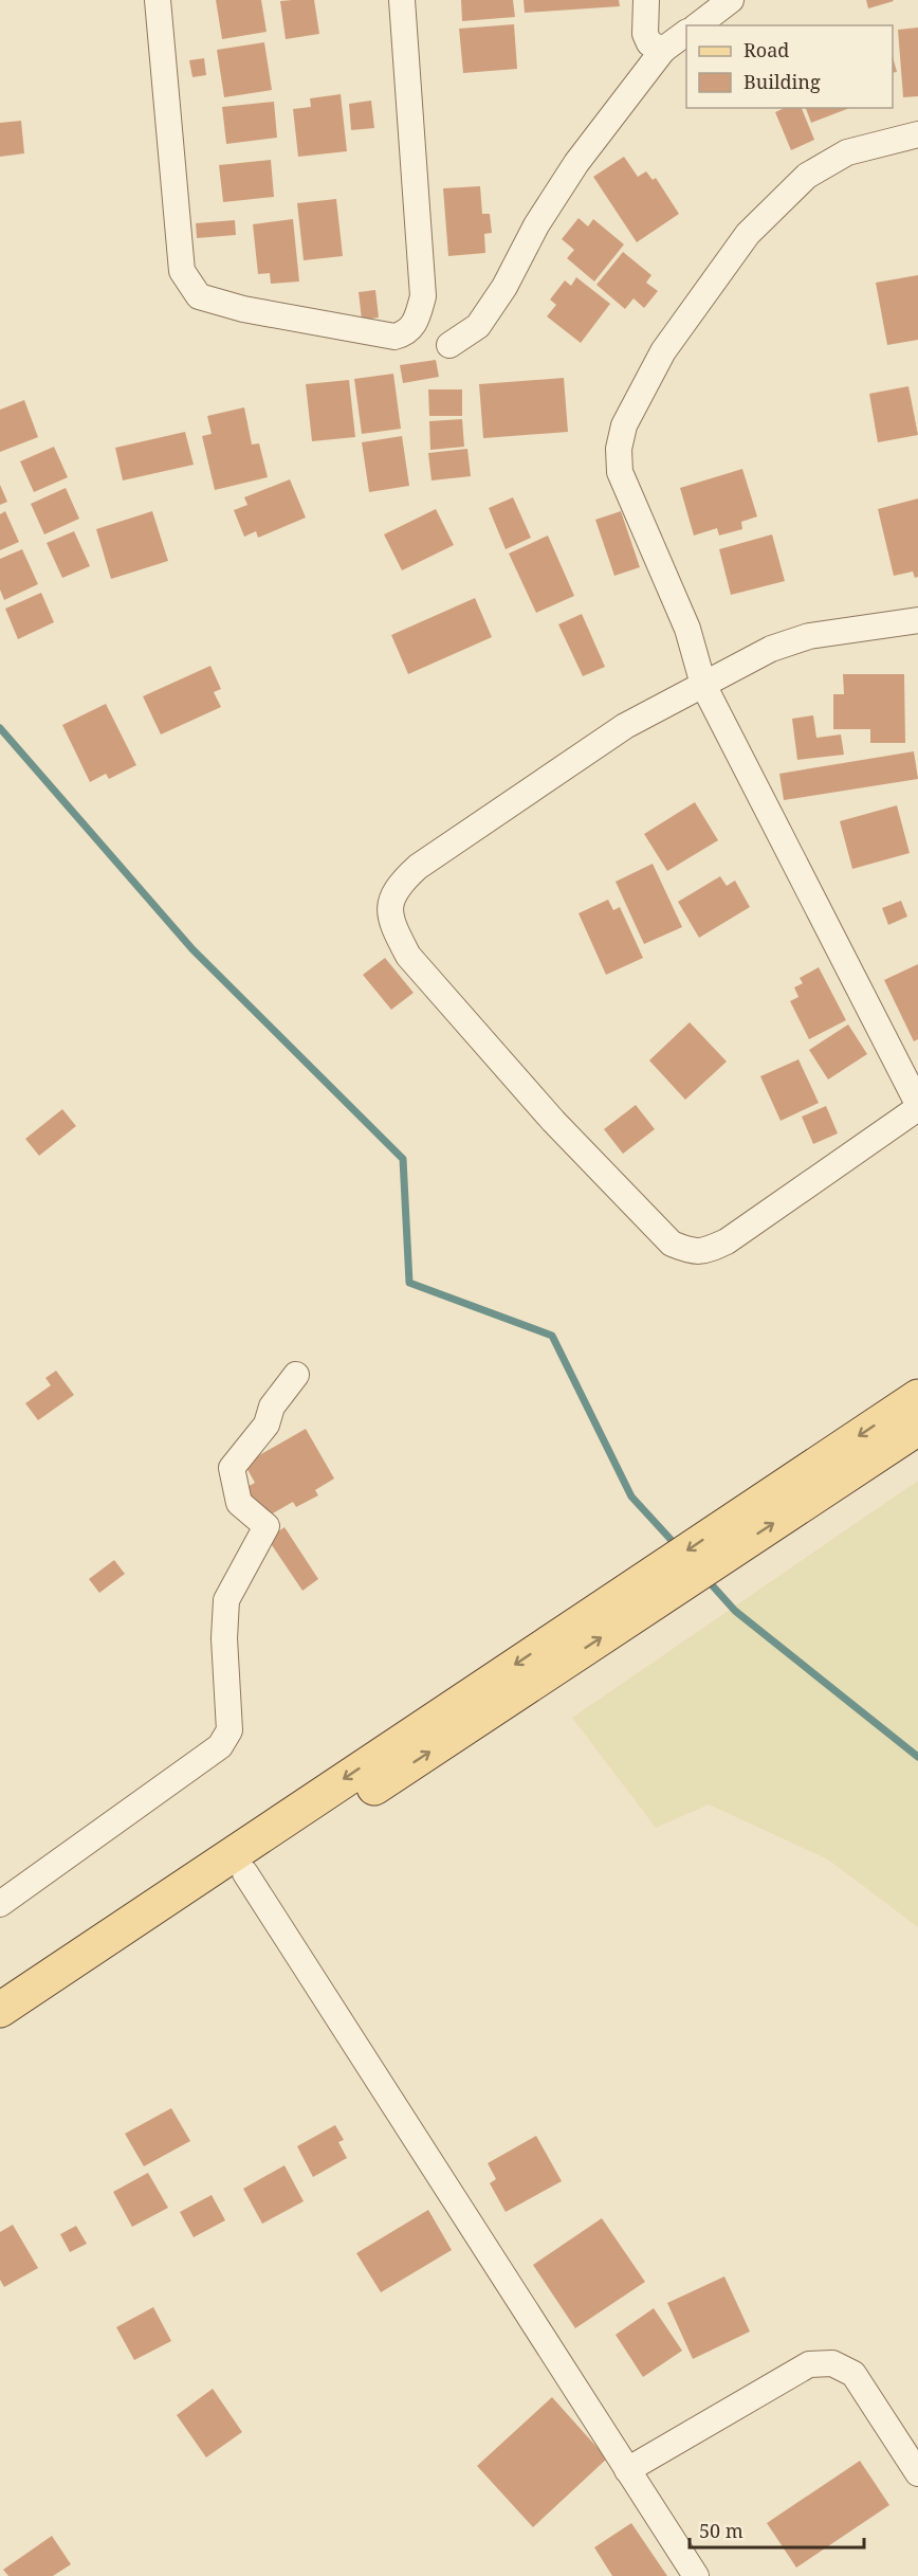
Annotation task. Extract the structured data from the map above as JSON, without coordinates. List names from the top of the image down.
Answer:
{
  "legend": ["Road", "Building"],
  "scale_bar": "50 m"
}
